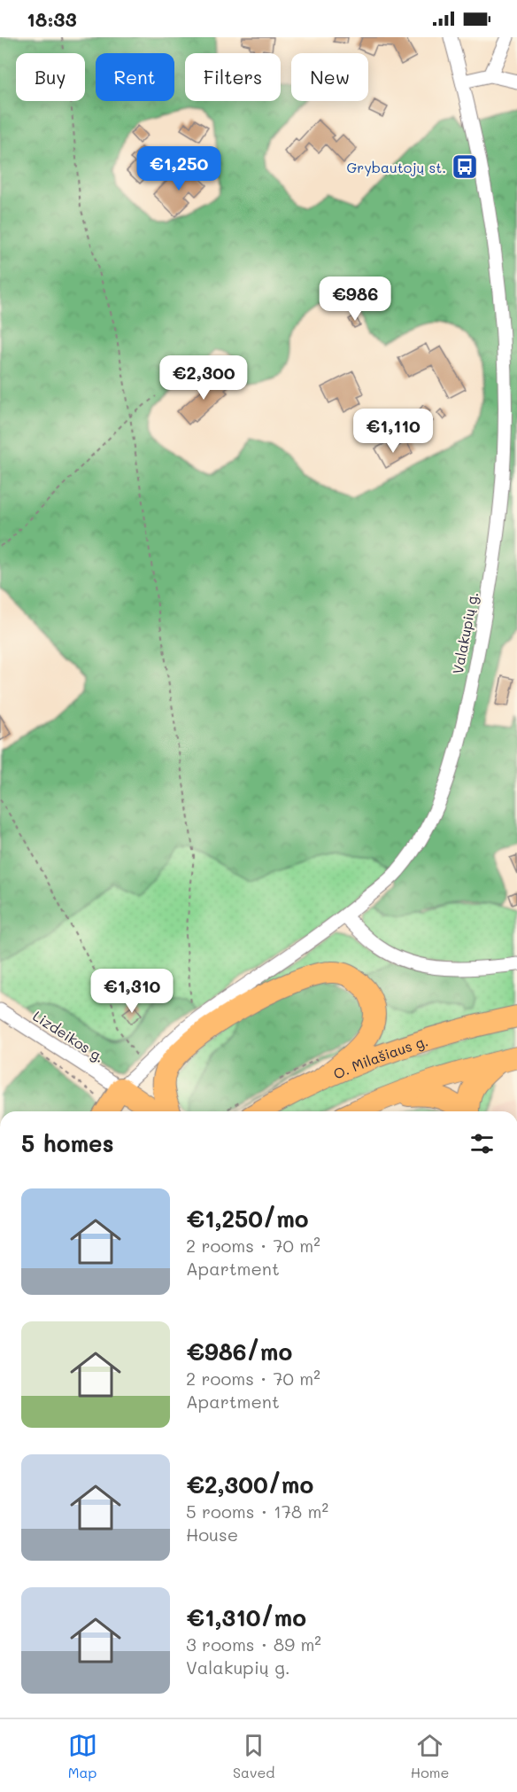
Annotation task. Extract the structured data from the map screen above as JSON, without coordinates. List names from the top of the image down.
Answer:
{
  "streets": {
    "main road": ["O. Milašiaus g."],
    "street": ["Valakupių g.", "Lizdeikos g."]
  },
  "places": {
    "bus stop": ["Grybautojų st."]
  },
  "page": {
    "status": "18:33",
    "chip": [
      "Buy",
      "Rent",
      "Filters",
      "New"
    ],
    "price": [
      "€1,250",
      "€986",
      "€2,300",
      "€1,110",
      "€1,310"
    ],
    "heading": "5 homes",
    "list": [
      {
        "name": "€1,250/mo",
        "note": "2 rooms · 70 m² · Apartment"
      },
      {
        "name": "€986/mo",
        "note": "2 rooms · 70 m² · Apartment"
      },
      {
        "name": "€2,300/mo",
        "note": "5 rooms · 178 m² · House"
      },
      {
        "name": "€1,310/mo",
        "note": "3 rooms · 89 m² · Valakupių g."
      }
    ],
    "tabs": ["Map", "Saved", "Home"]
  }
}
